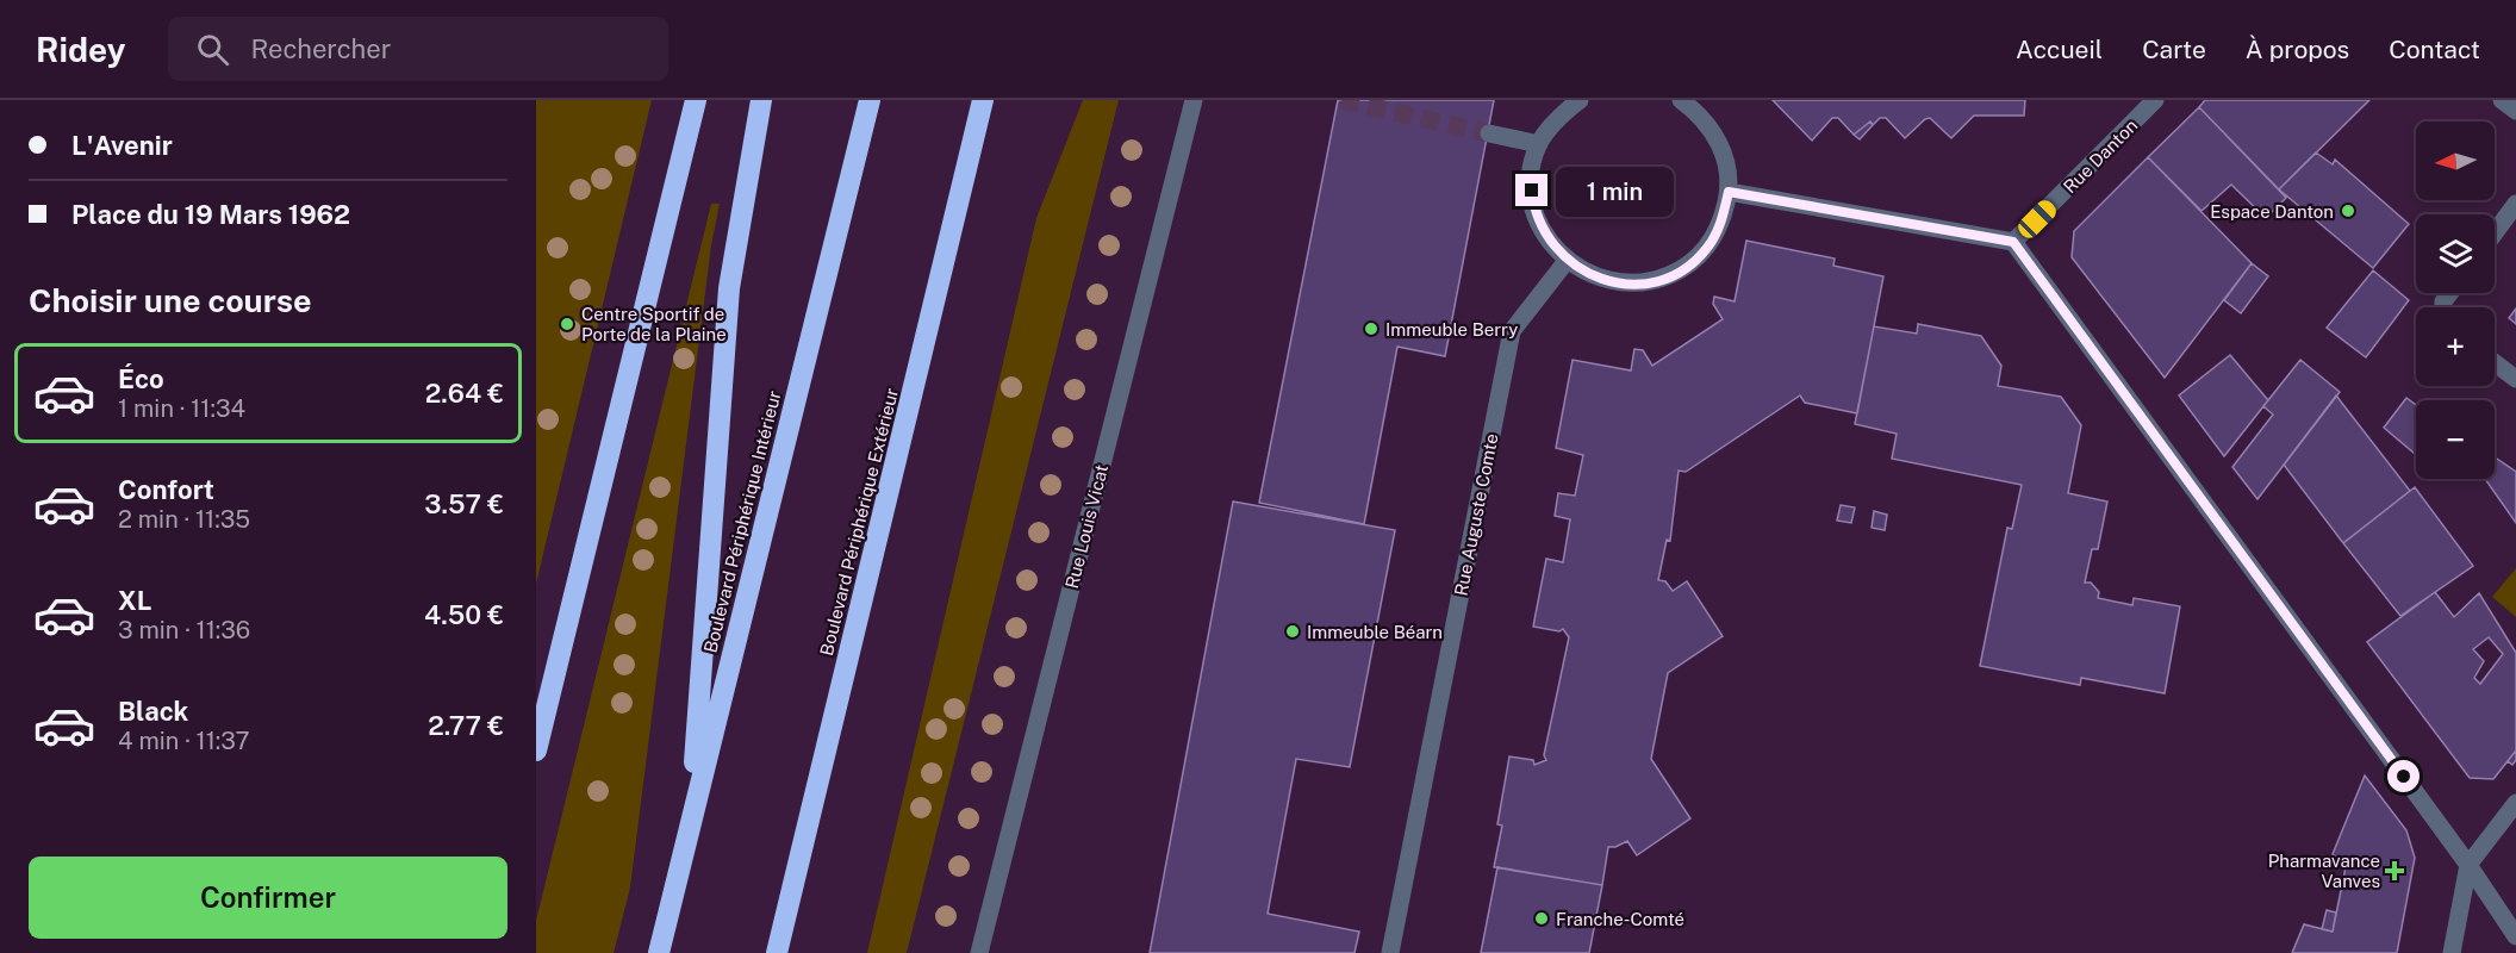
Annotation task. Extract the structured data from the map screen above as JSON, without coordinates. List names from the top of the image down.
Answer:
{
  "streets": {
    "highway": ["Boulevard Périphérique Intérieur", "Boulevard Périphérique Extérieur"],
    "street": ["Rue Danton", "Rue Auguste Comte", "Rue Louis Vicat"]
  },
  "places": {
    "other": [
      "Espace Danton",
      "Centre Sportif de Porte de la Plaine",
      "Immeuble Berry",
      "Immeuble Béarn",
      "Franche-Comté"
    ],
    "health": ["Pharmavance Vanves"]
  },
  "north": "left",
  "page": {
    "header": "Ridey",
    "search": "Rechercher",
    "nav": [
      "Accueil",
      "Carte",
      "À propos",
      "Contact"
    ],
    "banner": ["L'Avenir", "Place du 19 Mars 1962"],
    "map_buttons": ["+", "−"],
    "bubble": "1 min",
    "heading": "Choisir une course",
    "list": [
      {
        "name": "Éco",
        "note": "1 min · 11:34",
        "value": "2.64 €"
      },
      {
        "name": "Confort",
        "note": "2 min · 11:35",
        "value": "3.57 €"
      },
      {
        "name": "XL",
        "note": "3 min · 11:36",
        "value": "4.50 €"
      },
      {
        "name": "Black",
        "note": "4 min · 11:37",
        "value": "2.77 €"
      }
    ],
    "buttons": "Confirmer"
  }
}
